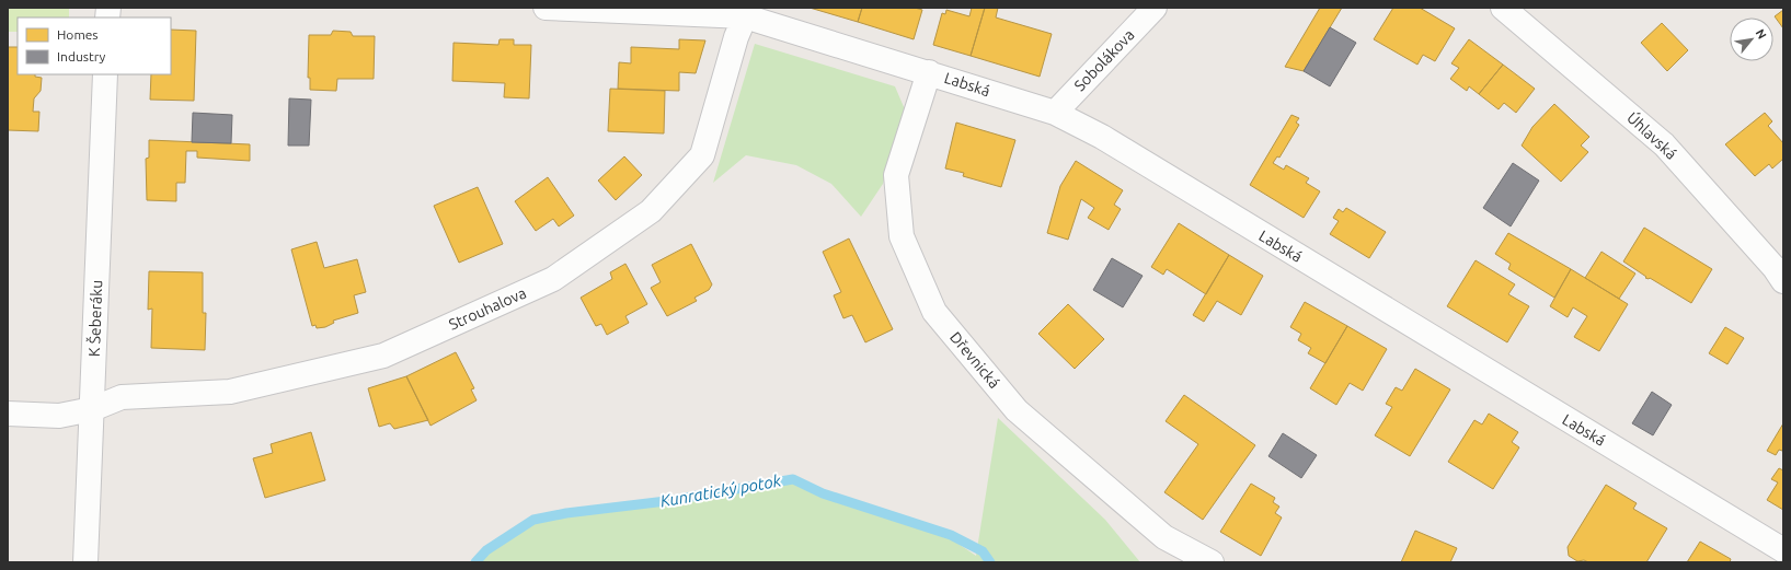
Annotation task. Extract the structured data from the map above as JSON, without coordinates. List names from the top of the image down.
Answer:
{
  "streets": {
    "street": [
      "Sobolákova",
      "Labská",
      "Úhlavská",
      "Strouhalova",
      "K Šeberáku",
      "Dřevnická"
    ]
  },
  "crossings": [
    ["Sobolákova", "Labská"],
    ["Labská", "Strouhalova"],
    ["Labská", "Dřevnická"],
    ["Strouhalova", "K Šeberáku"]
  ],
  "water": ["Kunratický potok"],
  "legend": ["Homes", "Industry"],
  "north": "top right"
}
